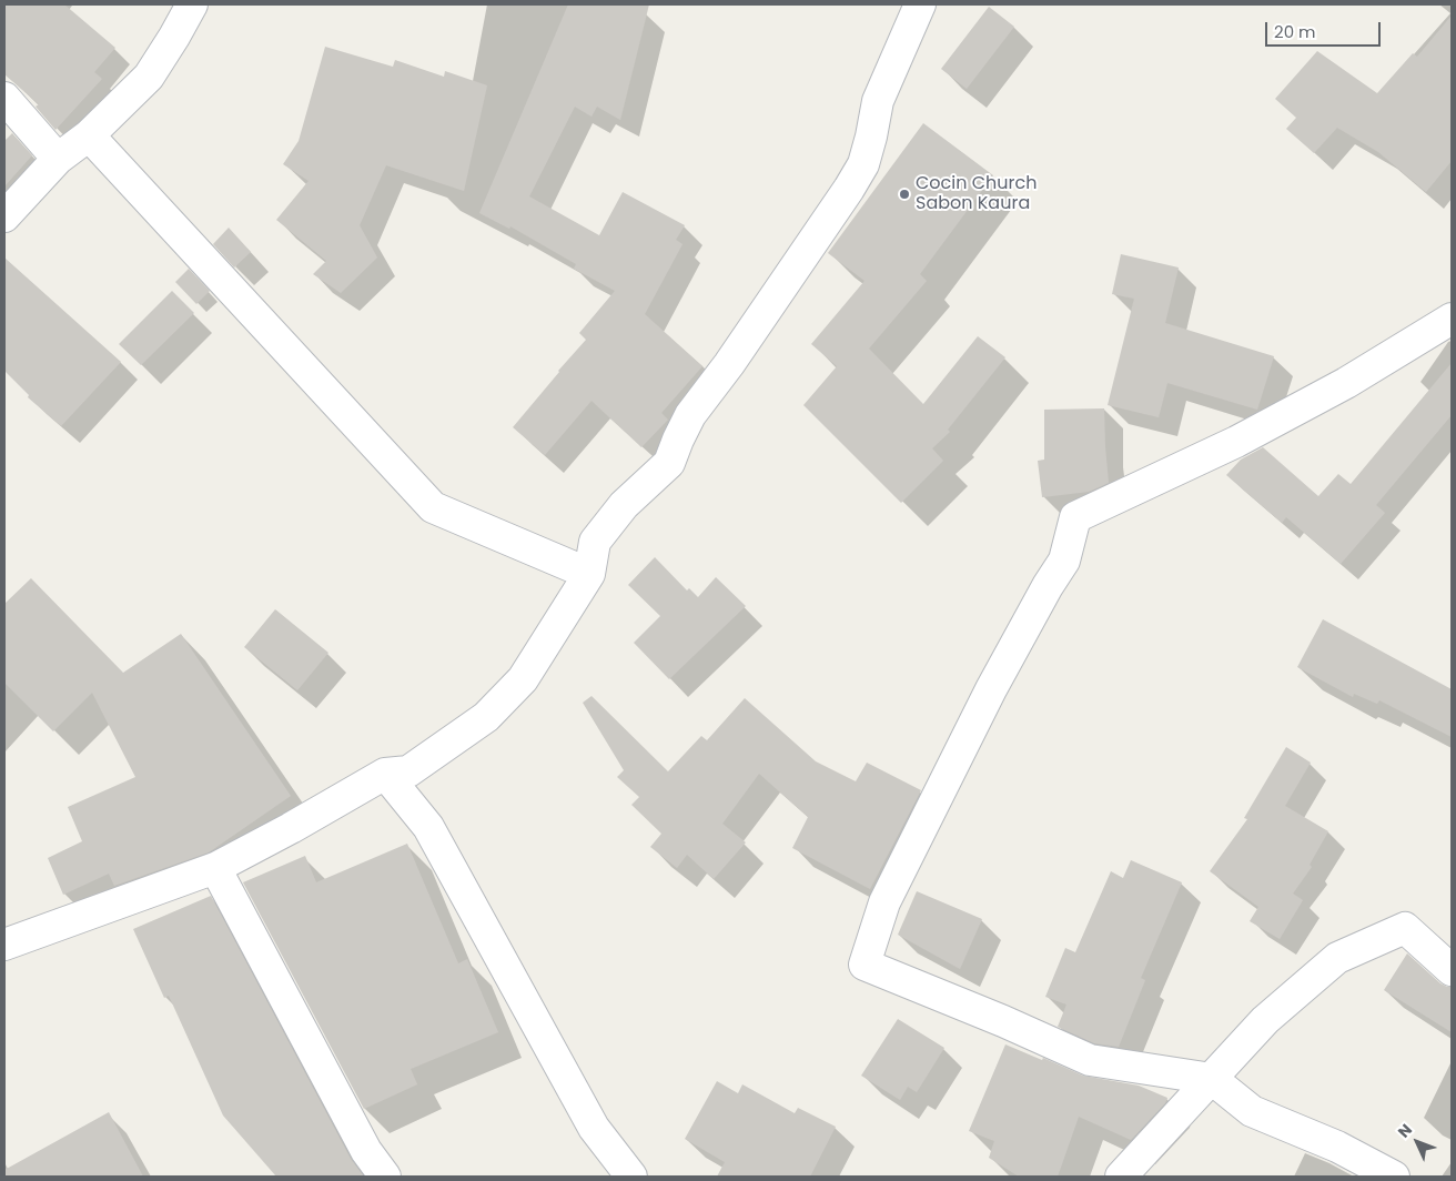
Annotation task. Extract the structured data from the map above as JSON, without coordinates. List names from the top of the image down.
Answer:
{
  "places": ["Cocin Church Sabon Kaura"],
  "scale_bar": "20 m",
  "north": "top left"
}
